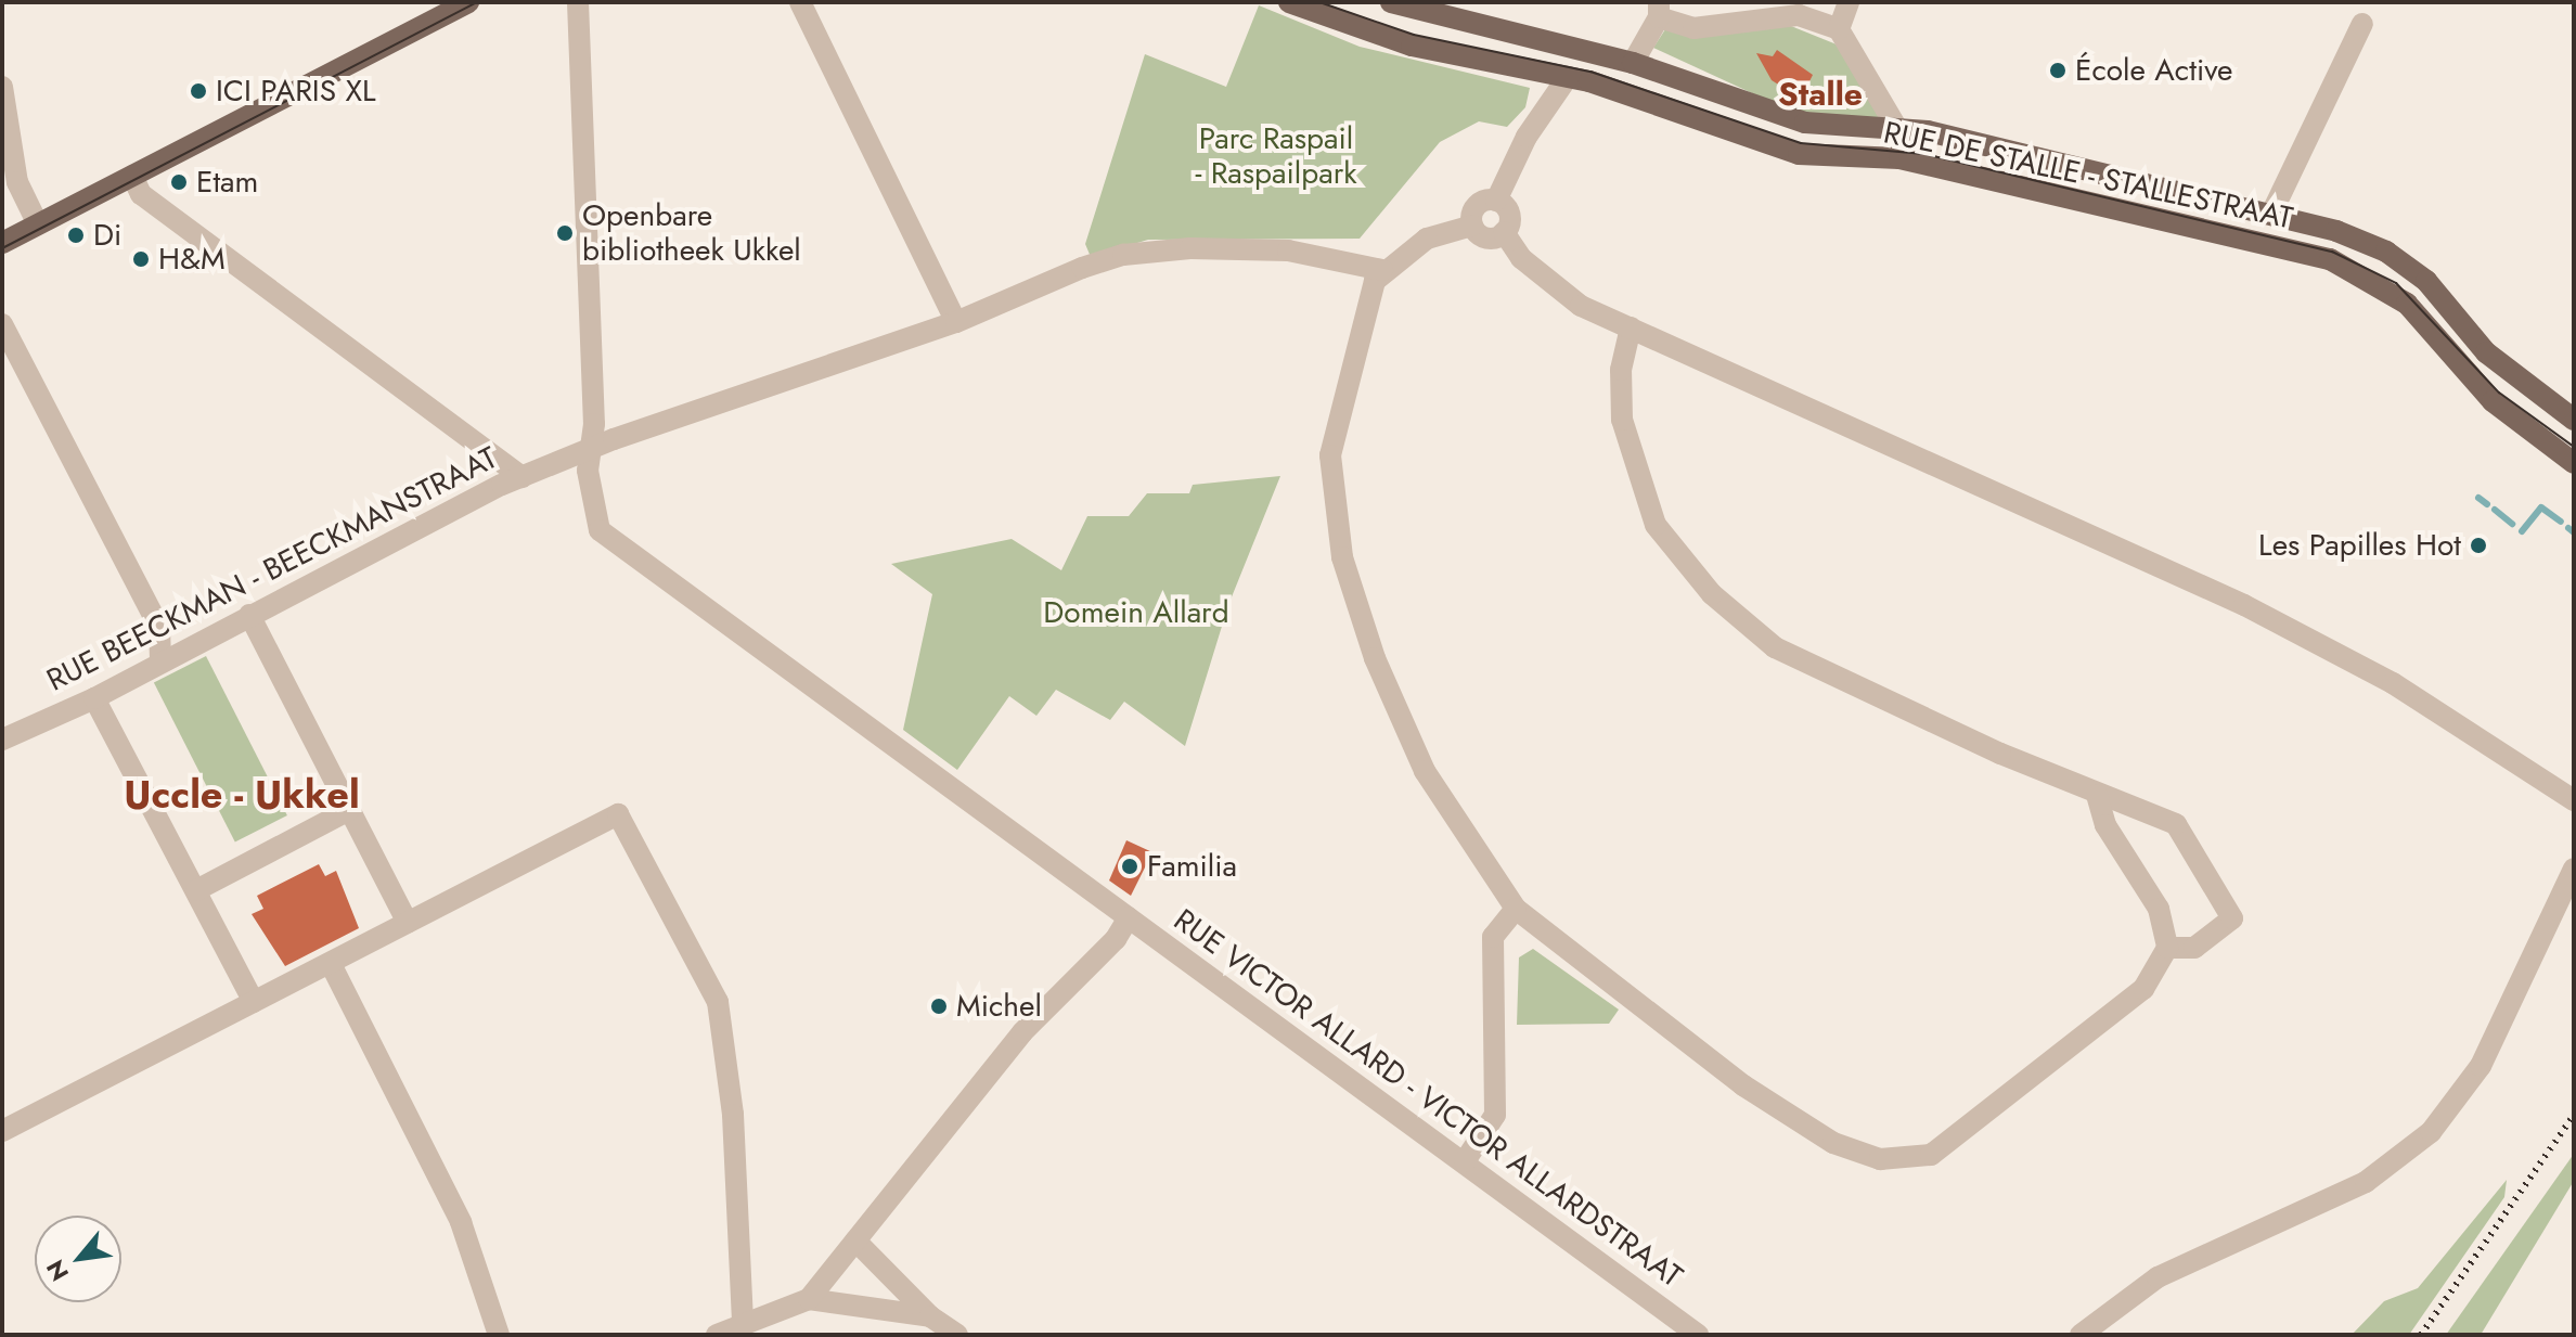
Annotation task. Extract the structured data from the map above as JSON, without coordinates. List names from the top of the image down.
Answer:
{
  "streets": {
    "main road": ["RUE DE STALLE - STALLESTRAAT"],
    "street": ["RUE BEECKMAN - BEECKMANSTRAAT", "RUE VICTOR ALLARD - VICTOR ALLARDSTRAAT"]
  },
  "crossings": [
    ["RUE BEECKMAN - BEECKMANSTRAAT", "RUE VICTOR ALLARD - VICTOR ALLARDSTRAAT"]
  ],
  "districts": ["Stalle", "Uccle - Ukkel"],
  "parks": ["Parc Raspail - Raspailpark", "Domein Allard"],
  "places": [
    "École Active",
    "ICI PARIS XL",
    "Etam",
    "Openbare bibliotheek Ukkel",
    "Di",
    "H&M",
    "Les Papilles Hot",
    "Familia",
    "Michel"
  ],
  "north": "bottom left"
}
